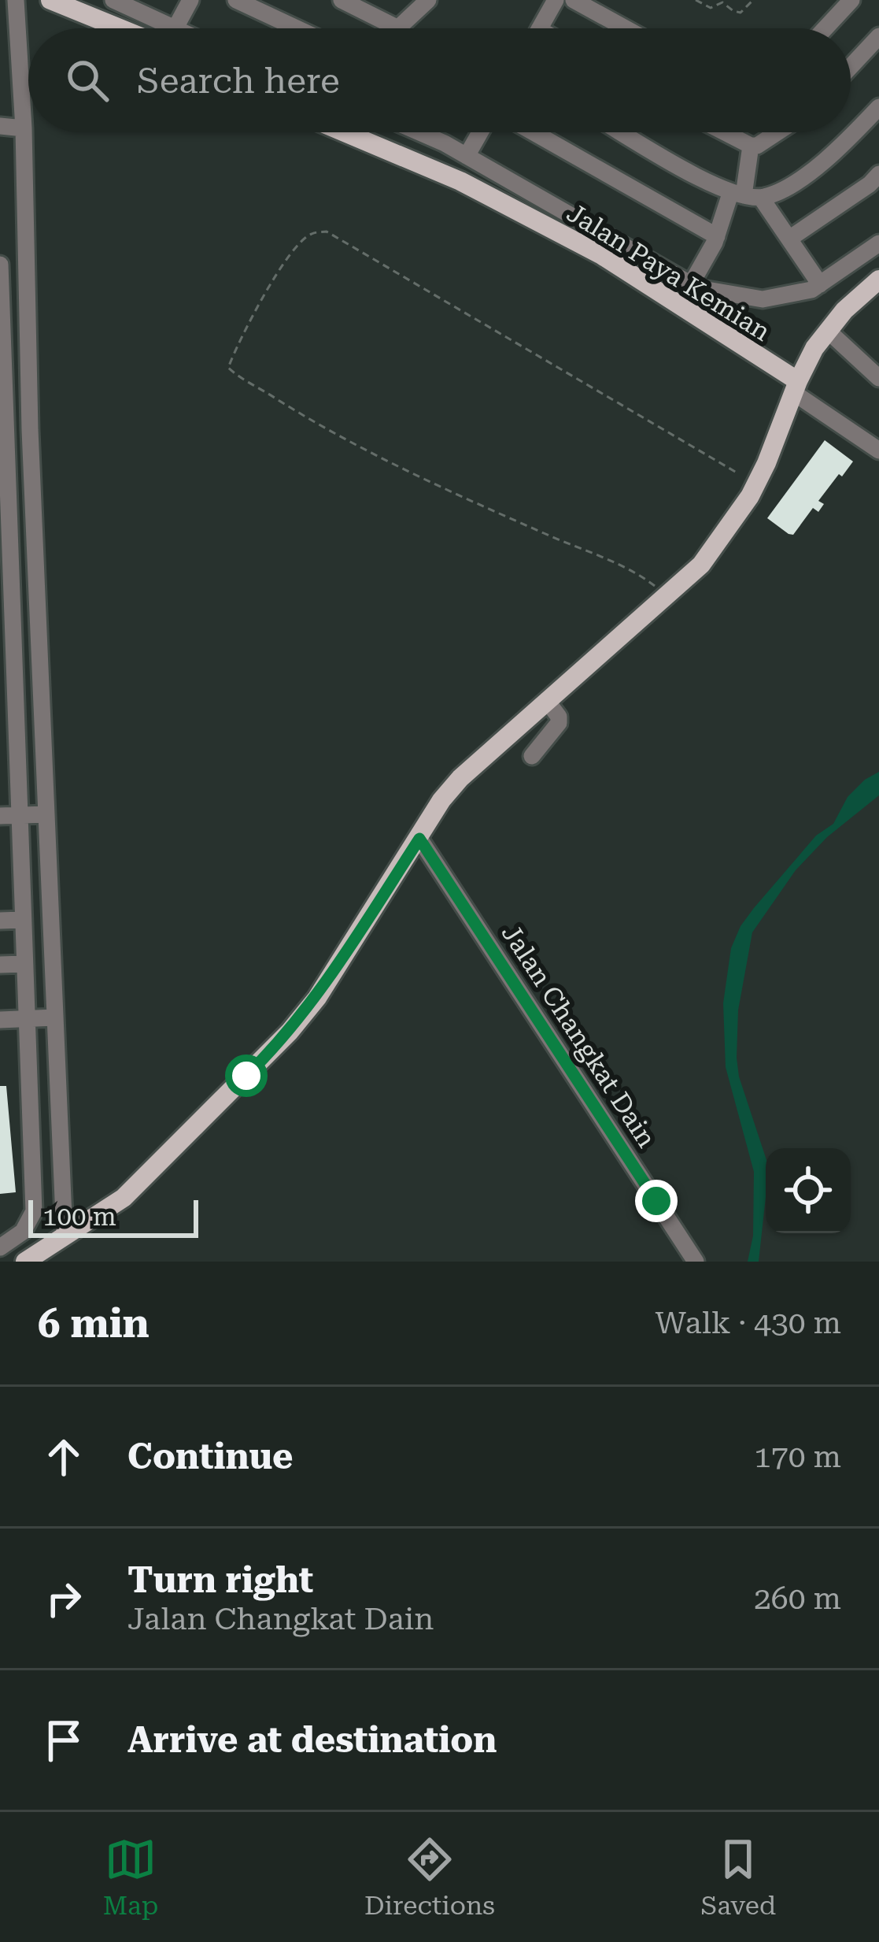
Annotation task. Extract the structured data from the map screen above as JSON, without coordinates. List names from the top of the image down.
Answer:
{
  "streets": {
    "main road": ["Jalan Paya Kemian"],
    "street": ["Jalan Changkat Dain"]
  },
  "scale_bar": "100 m",
  "page": {
    "search": "Search here",
    "scale": "100 m",
    "heading": ["6 min", "Walk · 430 m"],
    "list": [
      ["Continue", "170 m"],
      ["Turn right", "Jalan Changkat Dain", "260 m"],
      "Arrive at destination"
    ],
    "nav": ["Map", "Directions", "Saved"]
  }
}
